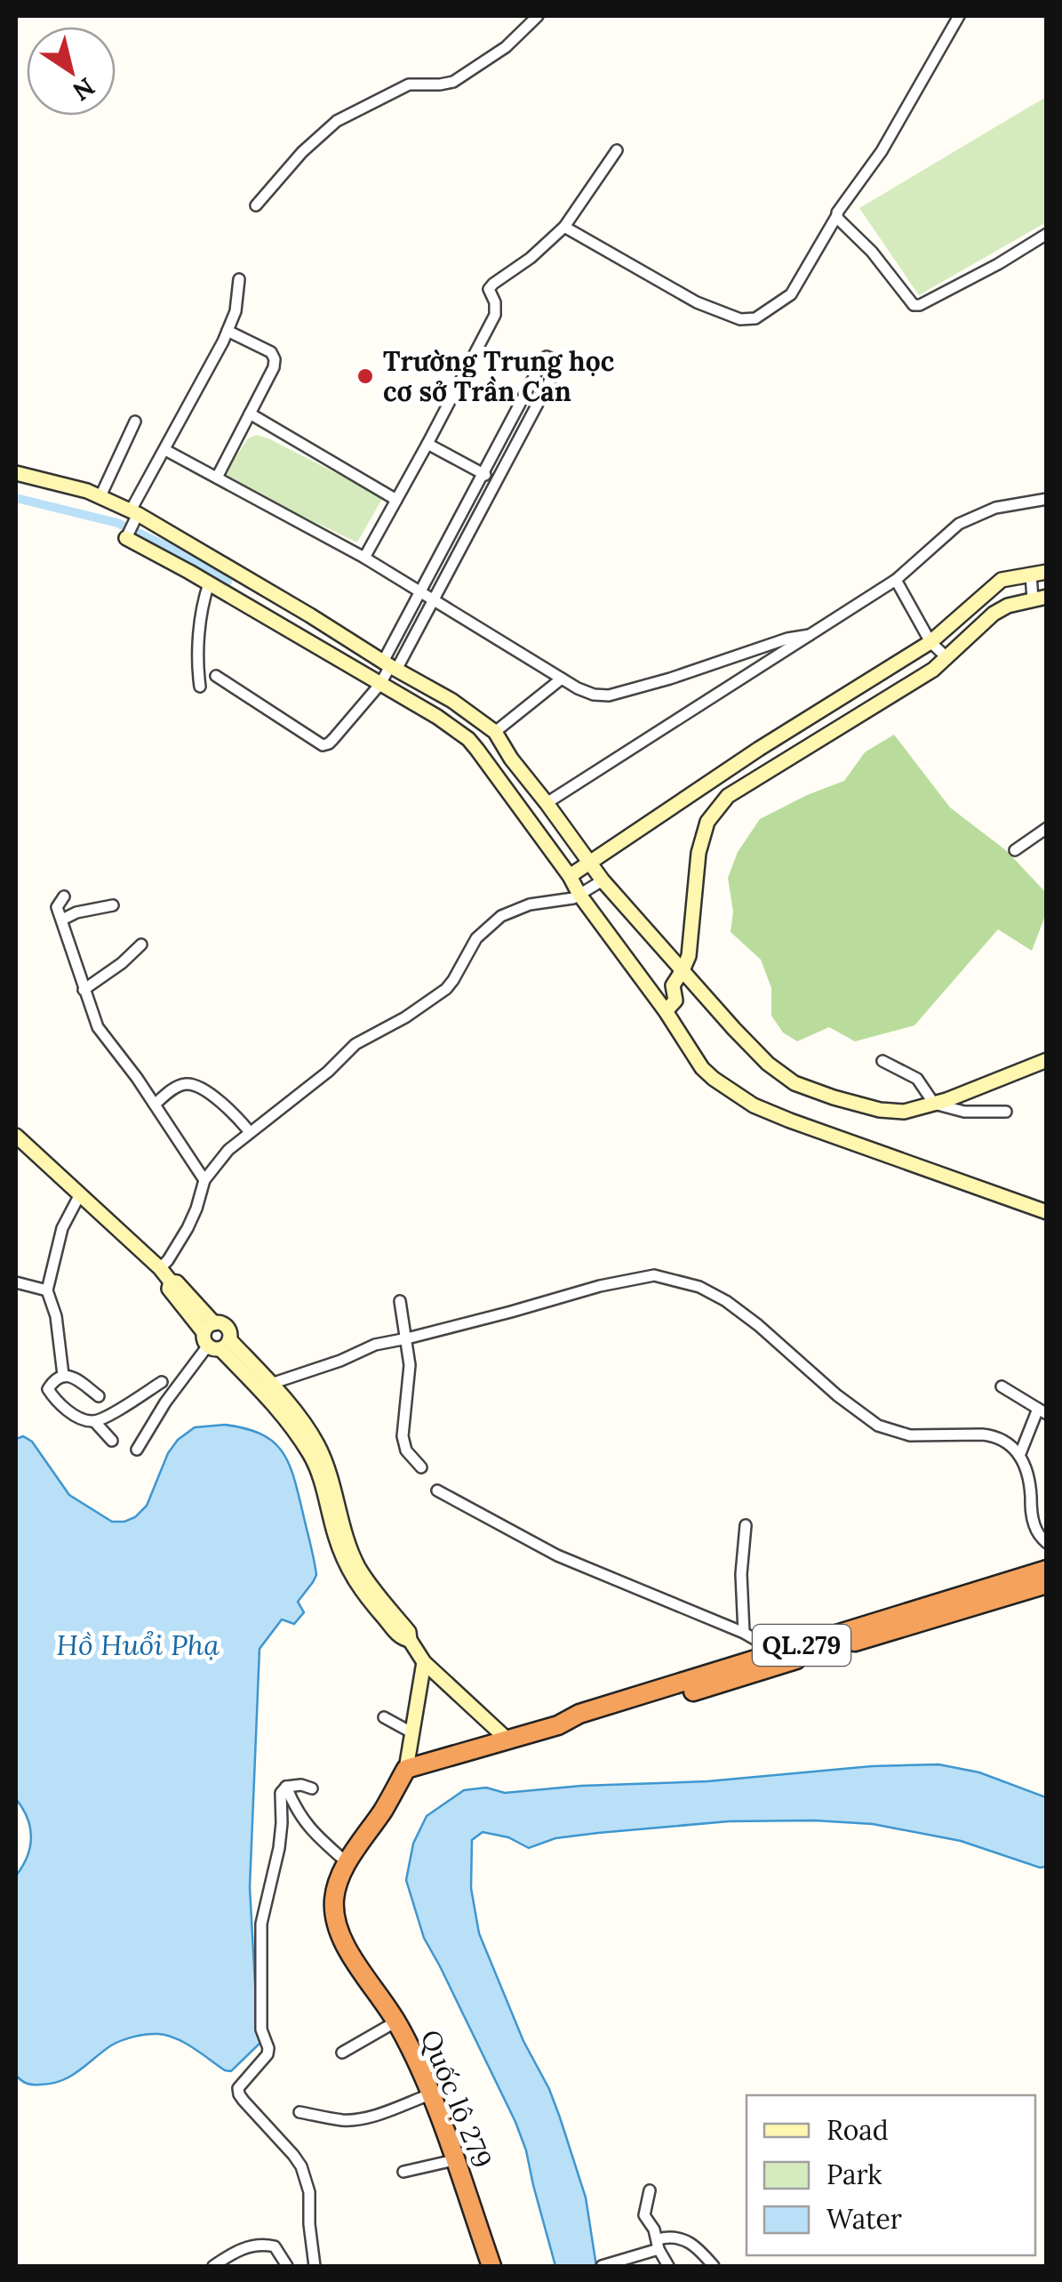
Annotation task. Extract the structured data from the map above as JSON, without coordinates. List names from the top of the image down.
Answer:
{
  "streets": {
    "highway": ["QL.279", "Quốc lộ 279"]
  },
  "crossings": [
    ["QL.279", "Quốc lộ 279"]
  ],
  "water": ["Hồ Huổi Phạ"],
  "places": ["Trường Trung học cơ sở Trần Can"],
  "legend": ["Road", "Park", "Water"],
  "north": "bottom right"
}
